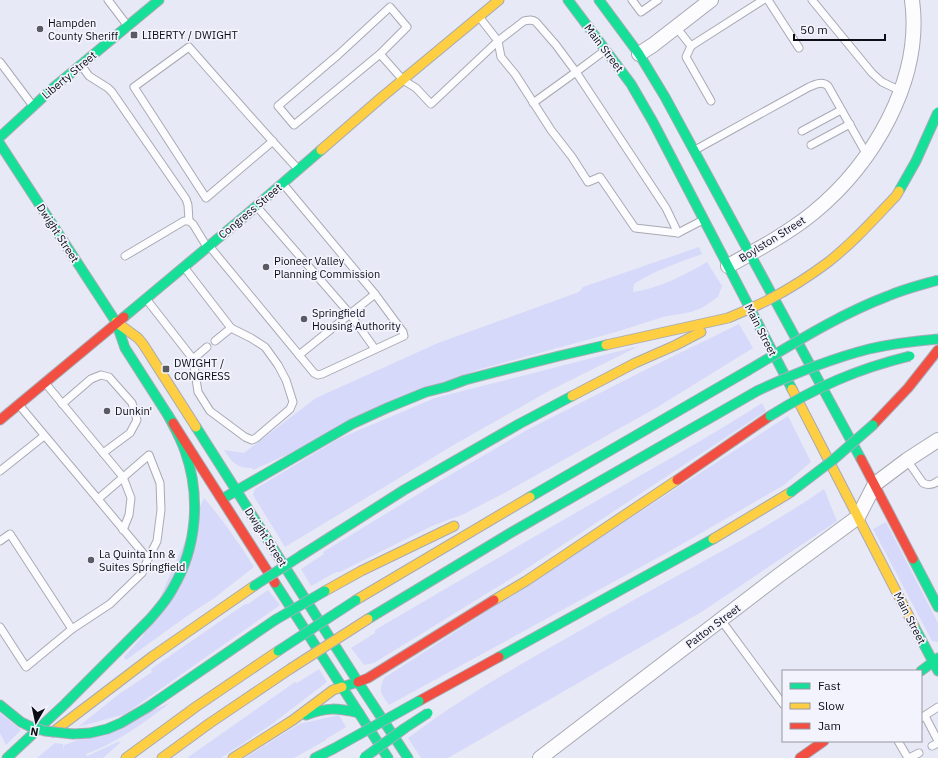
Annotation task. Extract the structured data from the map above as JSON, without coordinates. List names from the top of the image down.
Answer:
{
  "streets": {
    "main road": [
      "Main Street",
      "Liberty Street",
      "Congress Street",
      "Dwight Street"
    ],
    "street": ["Boylston Street", "Patton Street"]
  },
  "crossings": [
    ["Main Street", "Boylston Street"],
    ["Main Street", "Patton Street"],
    ["Congress Street", "Dwight Street"]
  ],
  "places": {
    "other": [
      "Hampden County Sheriff",
      "Pioneer Valley Planning Commission",
      "Springfield Housing Authority",
      "Dunkin'",
      "La Quinta Inn & Suites Springfield"
    ],
    "transit": ["LIBERTY / DWIGHT", "DWIGHT / CONGRESS"]
  },
  "legend": ["Fast", "Slow", "Jam"],
  "scale_bar": "50 m",
  "north": "bottom"
}
